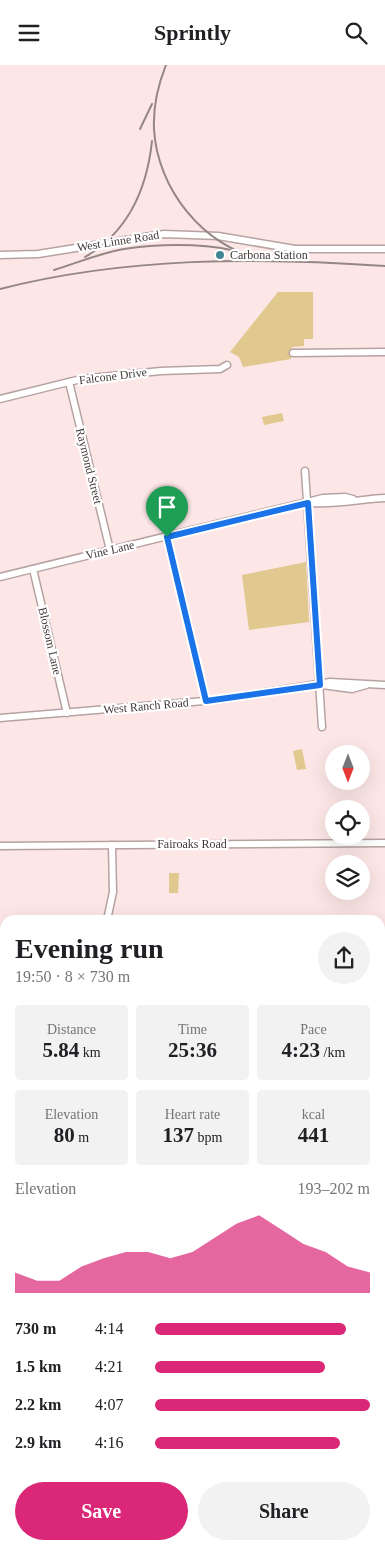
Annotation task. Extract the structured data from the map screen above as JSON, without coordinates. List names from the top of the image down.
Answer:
{
  "streets": {
    "street": [
      "West Linne Road",
      "Falcone Drive",
      "Raymond Street",
      "Vine Lane",
      "Blossom Lane",
      "West Ranch Road",
      "Fairoaks Road"
    ]
  },
  "crossings": [
    ["Falcone Drive", "Raymond Street"],
    ["Raymond Street", "Vine Lane"],
    ["Vine Lane", "Blossom Lane"],
    ["Blossom Lane", "West Ranch Road"]
  ],
  "places": ["Carbona Station"],
  "north": "bottom",
  "page": {
    "header": "Sprintly",
    "heading": ["Evening run", "19:50 · 8 × 730 m"],
    "stats": [
      ["Distance", "5.84 km"],
      ["Time", "25:36"],
      ["Pace", "4:23 /km"],
      ["Elevation", "80 m"],
      ["Heart rate", "137 bpm"],
      ["kcal", "441"]
    ],
    "chart": ["Elevation", "193–202 m"],
    "list": [
      {
        "name": "730 m",
        "note": "4:14"
      },
      {
        "name": "1.5 km",
        "note": "4:21"
      },
      {
        "name": "2.2 km",
        "note": "4:07"
      },
      {
        "name": "2.9 km",
        "note": "4:16"
      }
    ],
    "buttons": ["Save", "Share"]
  }
}
